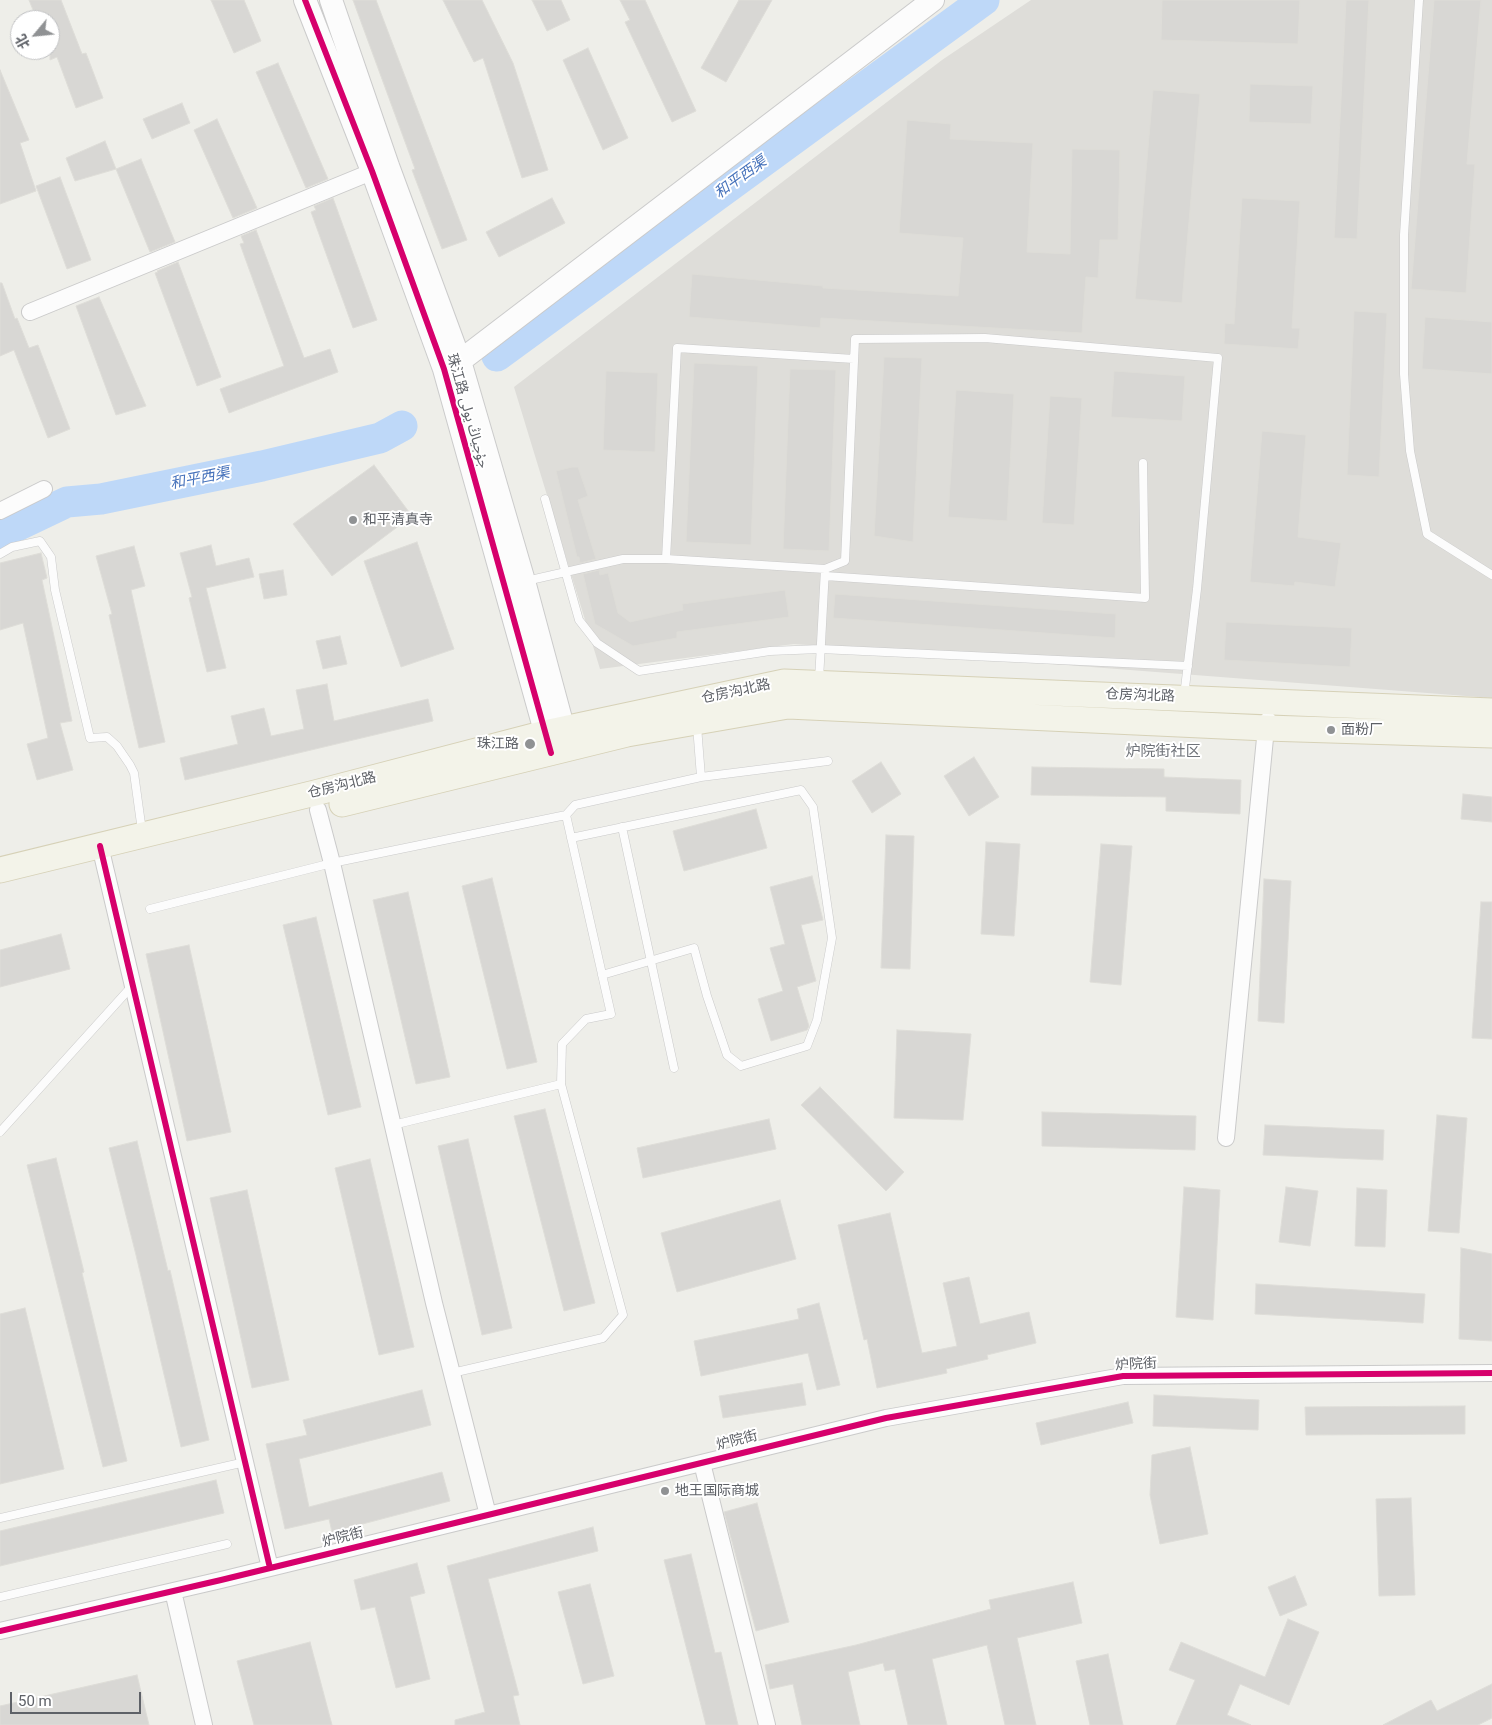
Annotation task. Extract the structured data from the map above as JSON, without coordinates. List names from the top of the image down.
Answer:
{
  "streets": {
    "main road": ["仓房沟北路"],
    "street": ["珠江路 جۇجياڭ يولى", "炉院街"]
  },
  "crossings": [
    ["珠江路 جۇجياڭ يولى", "仓房沟北路"]
  ],
  "districts": ["炉院街社区"],
  "water": ["和平西渠"],
  "places": [
    "和平清真寺",
    "面粉厂",
    "珠江路",
    "地王国际商城"
  ],
  "scale_bar": "50 m",
  "north": "bottom left"
}
